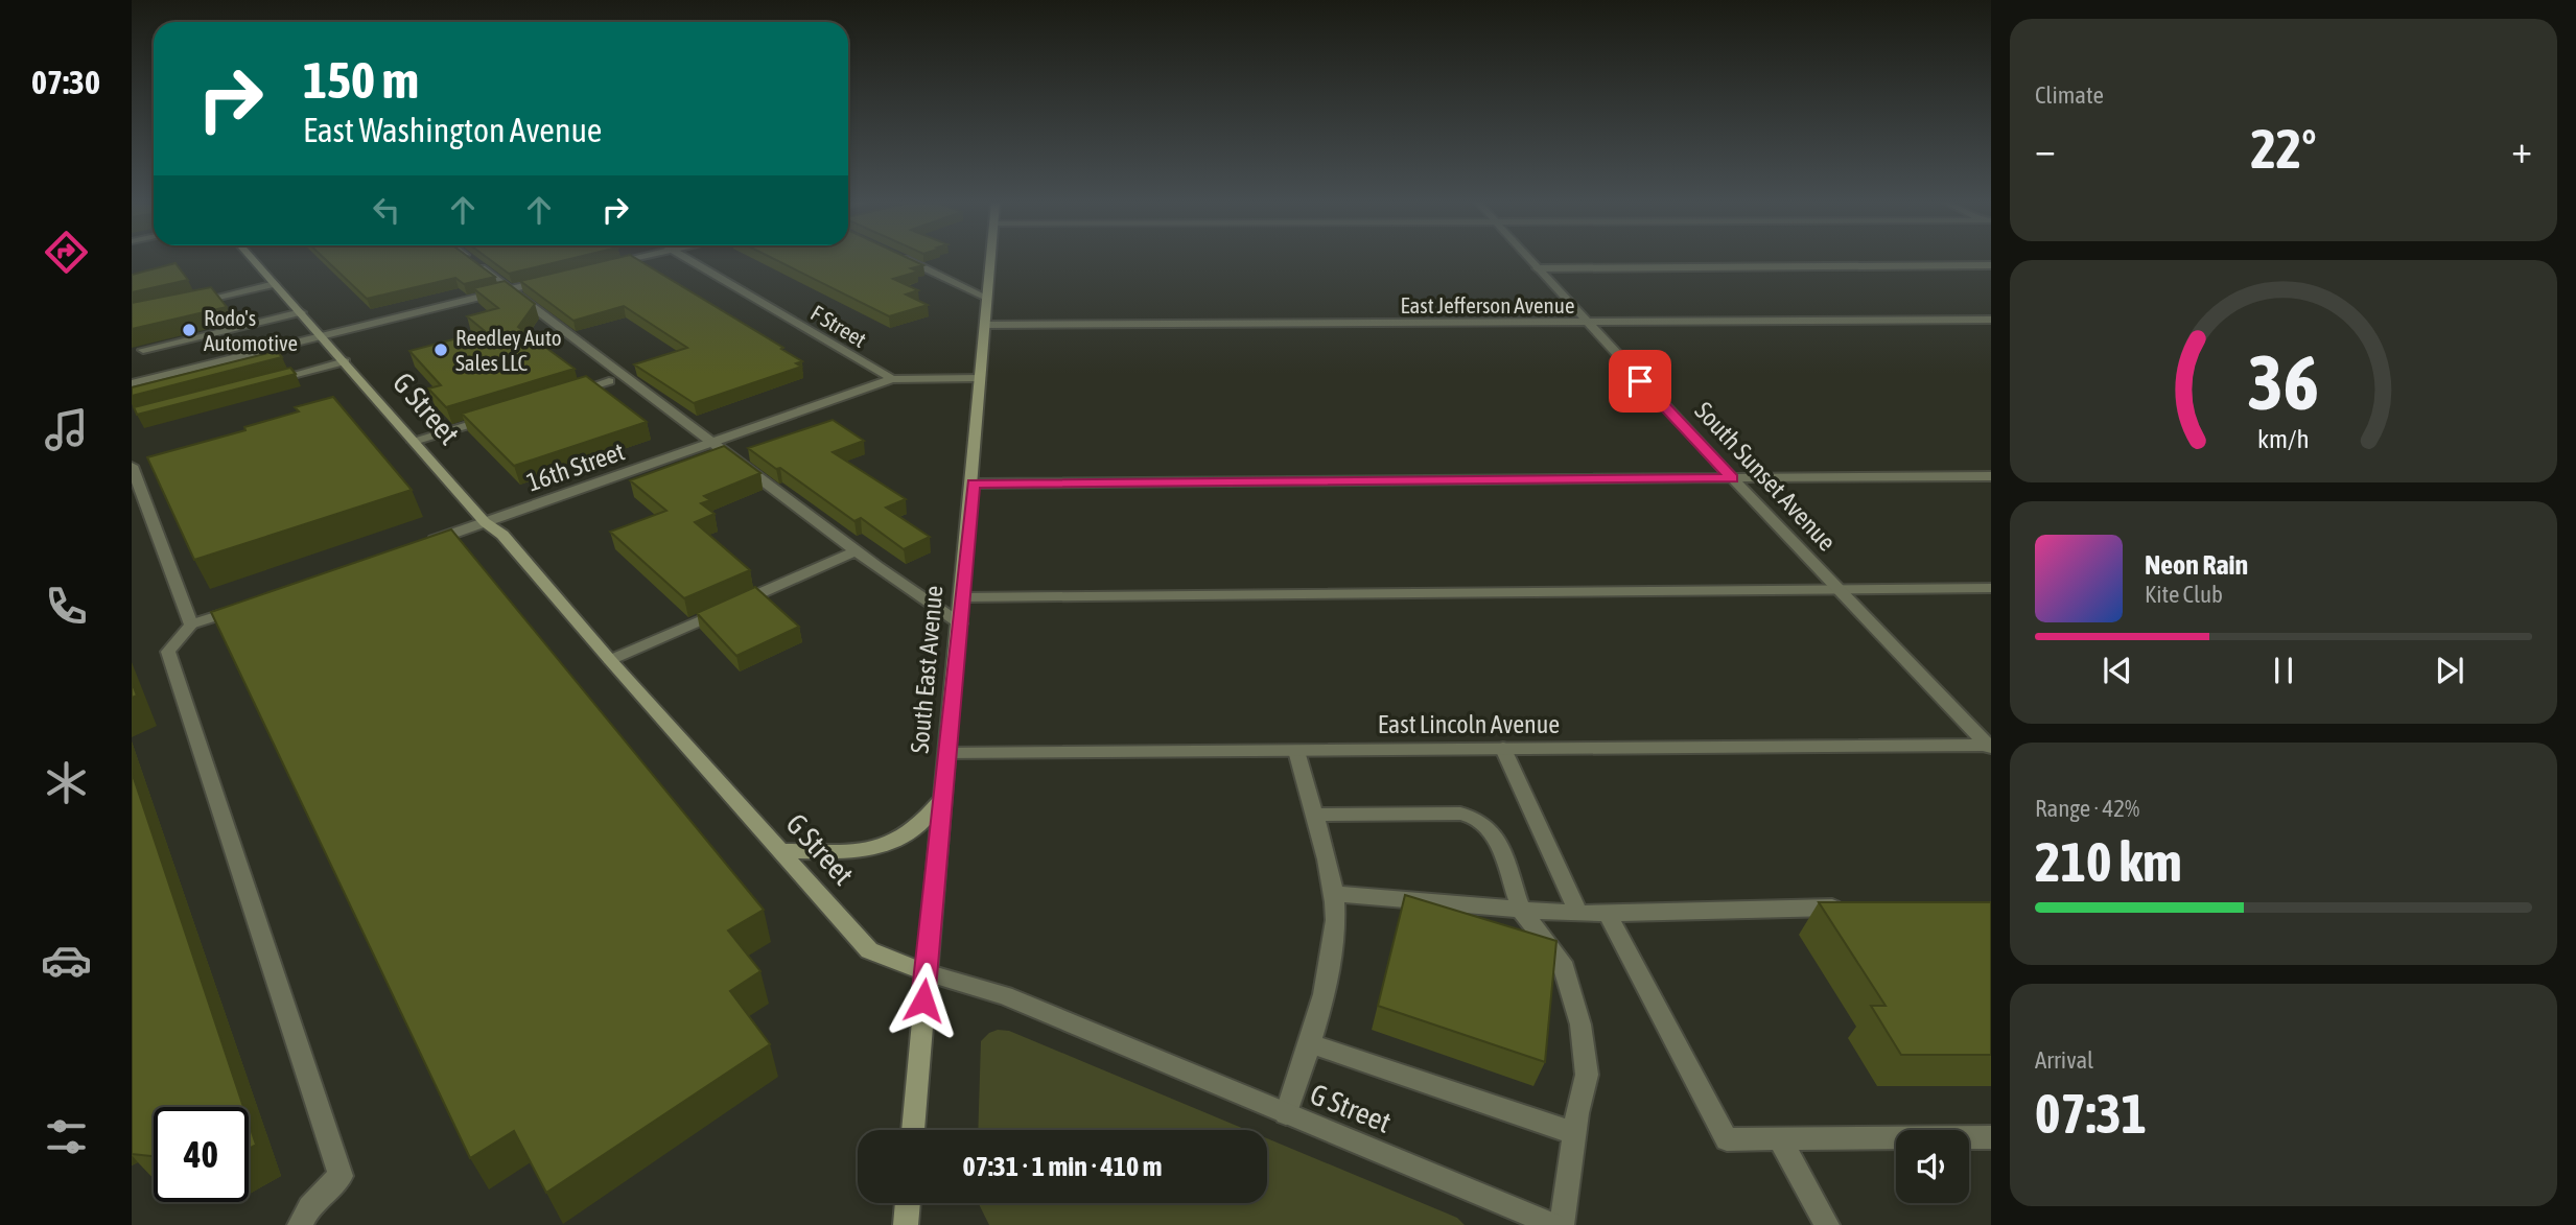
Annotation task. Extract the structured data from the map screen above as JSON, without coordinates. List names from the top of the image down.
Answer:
{
  "streets": {
    "street": [
      "East Jefferson Avenue",
      "F Street",
      "G Street",
      "16th Street",
      "South Sunset Avenue",
      "South East Avenue",
      "East Lincoln Avenue"
    ]
  },
  "crossings": [
    ["East Jefferson Avenue", "South Sunset Avenue"],
    ["East Jefferson Avenue", "South East Avenue"],
    ["F Street", "16th Street"],
    ["G Street", "16th Street"],
    ["G Street", "South East Avenue"],
    ["16th Street", "South East Avenue"],
    ["South Sunset Avenue", "East Lincoln Avenue"],
    ["South East Avenue", "East Lincoln Avenue"]
  ],
  "places": ["Rodo's Automotive", "Reedley Auto Sales LLC"],
  "page": {
    "tabs": "07:30",
    "tile": [
      "Climate",
      ["Range · 42%", "210 km"],
      ["Arrival", "07:31"]
    ],
    "turn": ["150 m", "East Washington Avenue"],
    "heat": ["−", "22°", "+"],
    "song": ["Neon Rain", "Kite Club"],
    "limit": "40",
    "trip": "07:31 · 1 min · 410 m",
    "gauge": ["36", "km/h"]
  }
}
